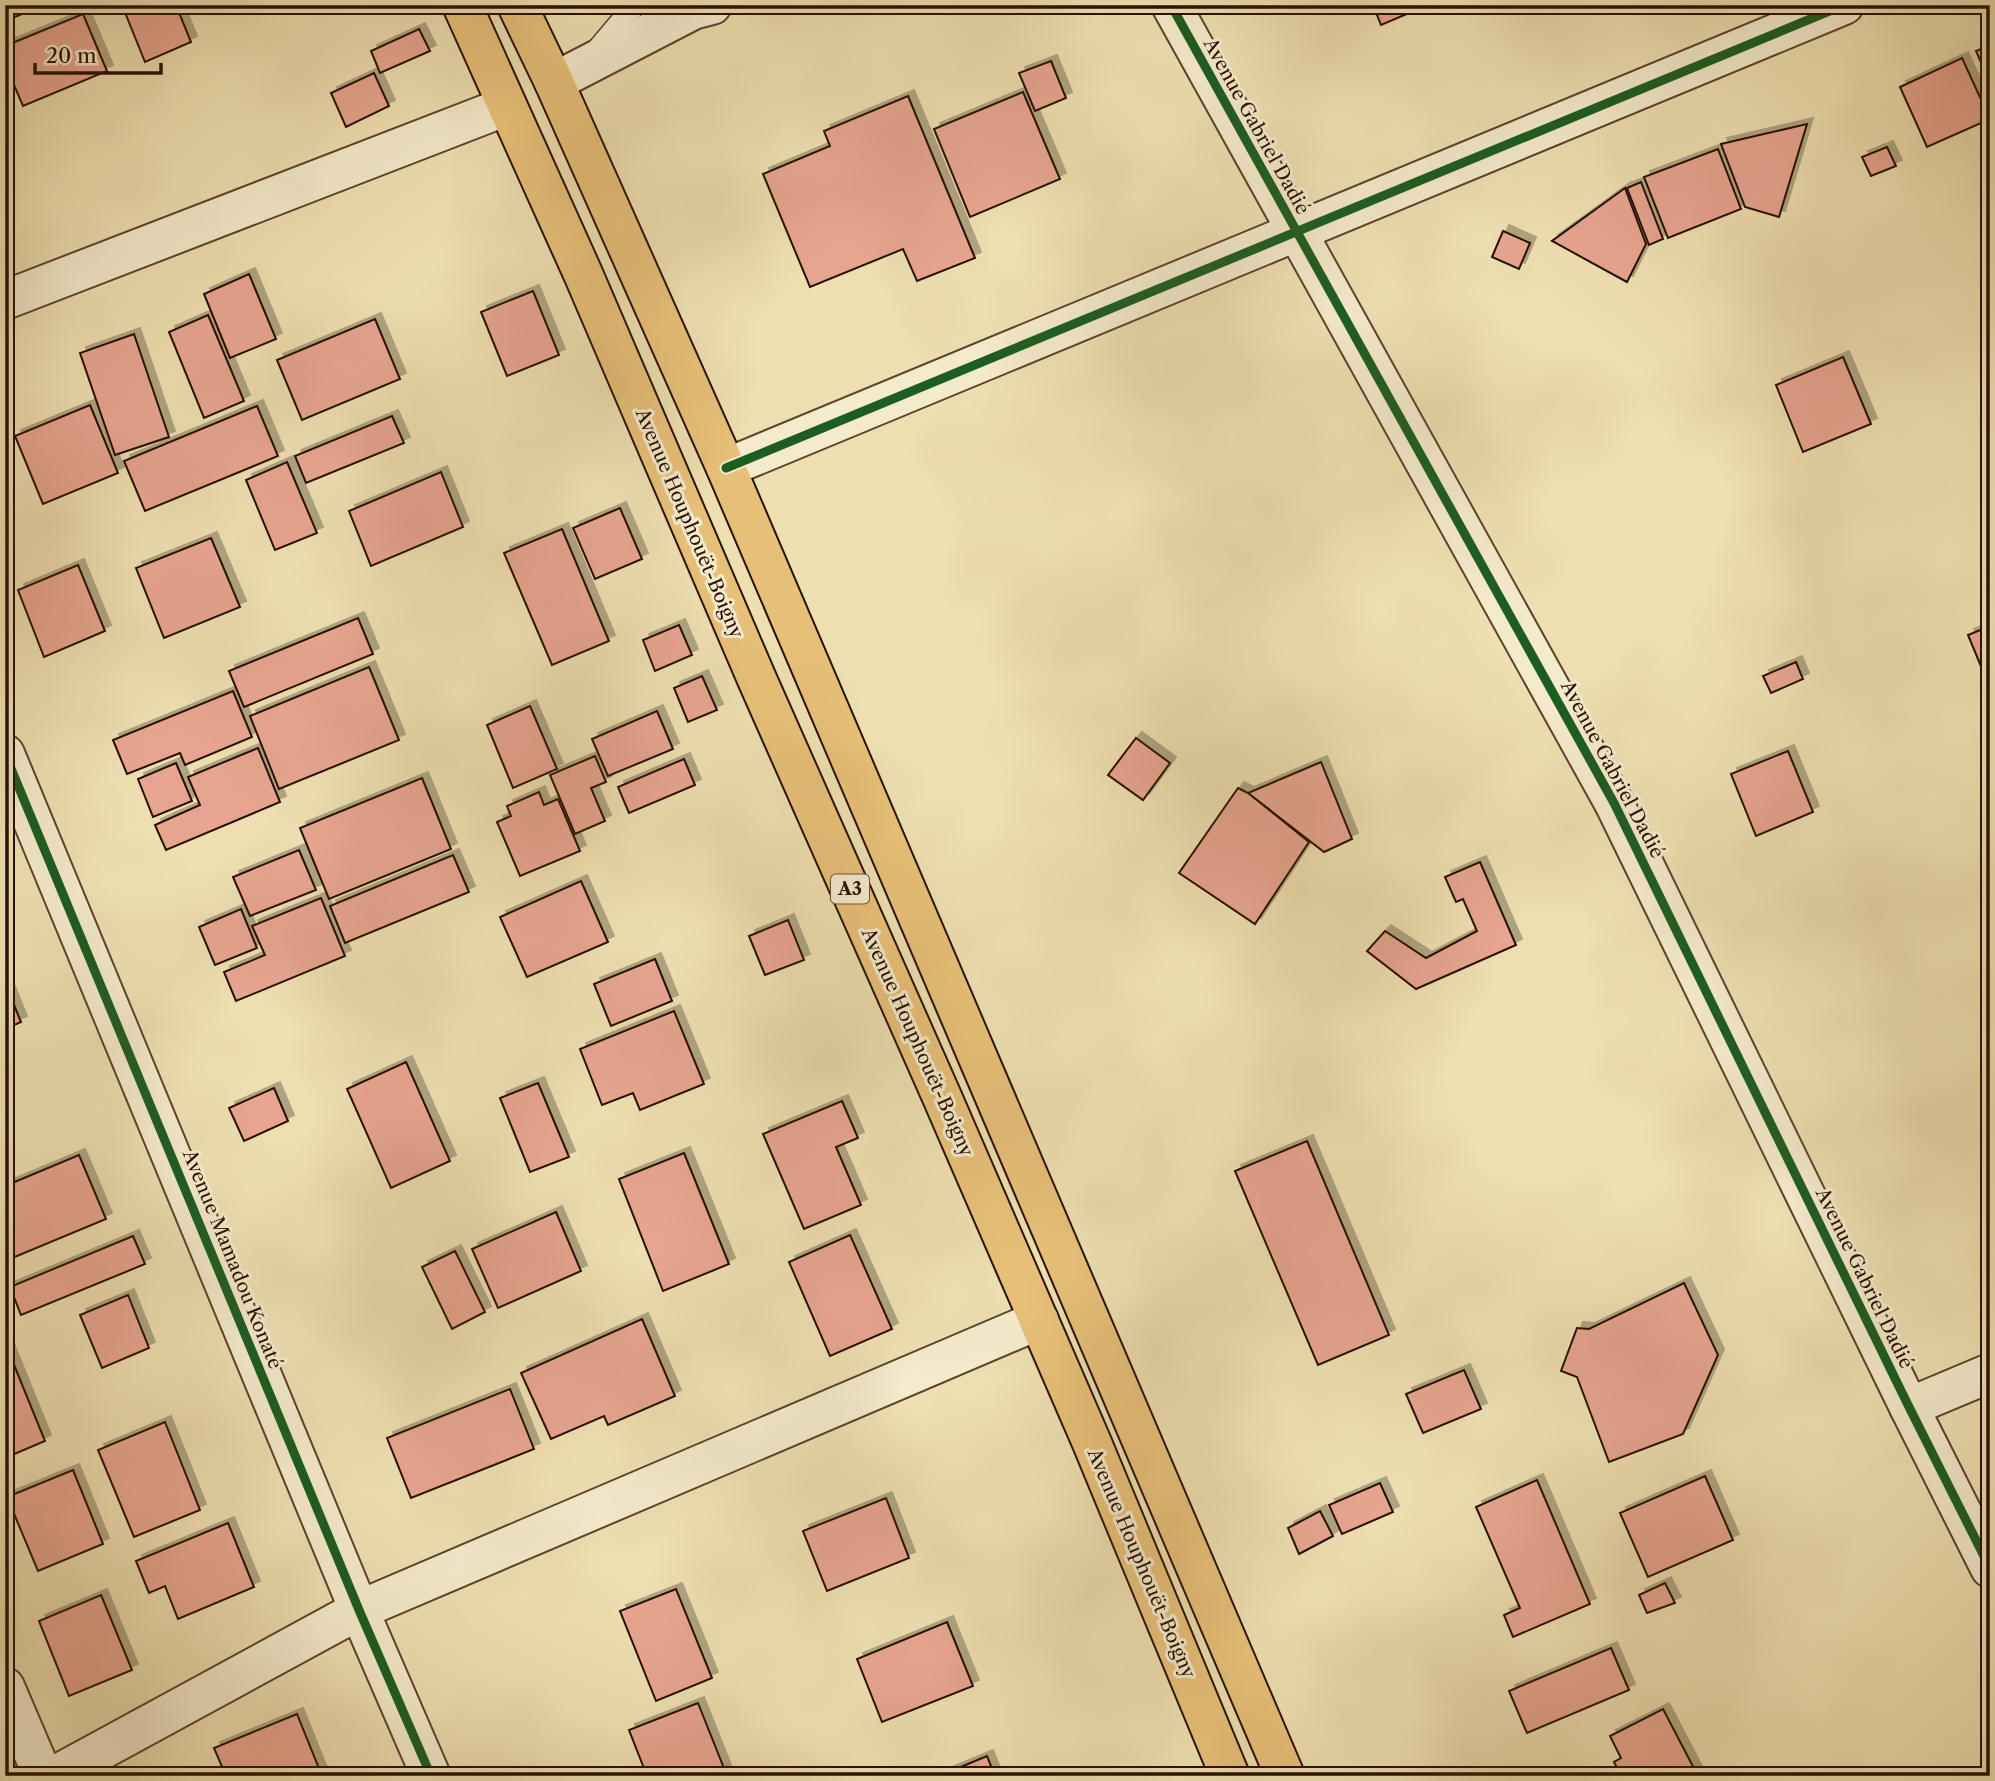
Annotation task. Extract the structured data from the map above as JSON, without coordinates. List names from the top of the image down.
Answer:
{
  "streets": {
    "highway": ["Avenue Houphouët-Boigny", "A3"],
    "street": ["Avenue Gabriel Dadié", "Avenue Mamadou Konaté"]
  },
  "scale_bar": "20 m"
}
